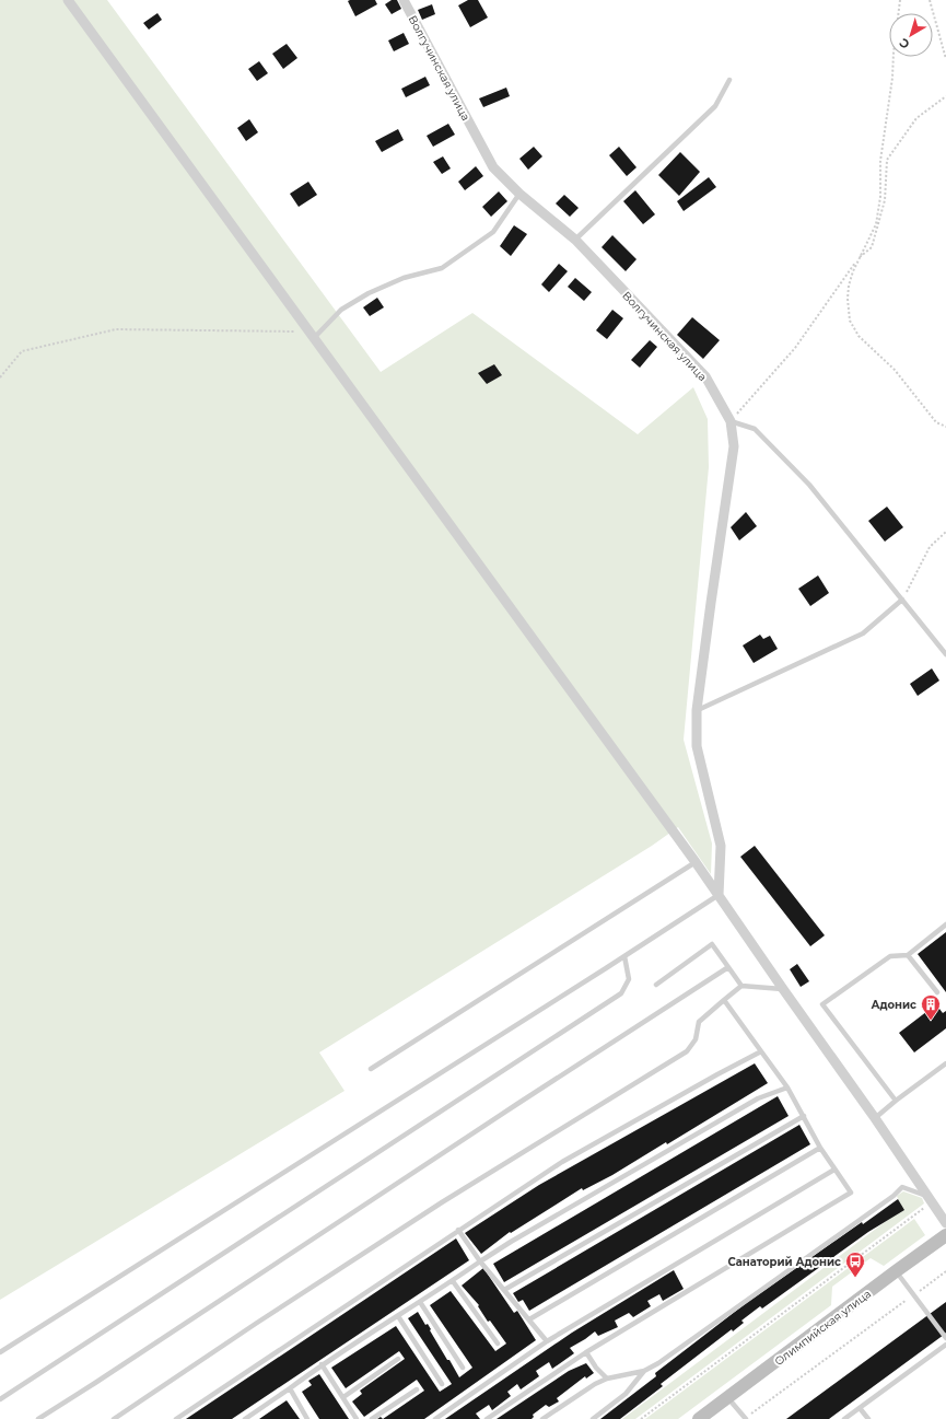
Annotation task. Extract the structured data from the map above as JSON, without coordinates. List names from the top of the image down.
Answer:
{
  "streets": {
    "main road": ["Олимпийская улица"],
    "street": ["Волгучинская улица"]
  },
  "places": {
    "building": ["Адонис"],
    "bus stop": ["Санаторий Адонис"]
  },
  "north": "bottom left"
}
